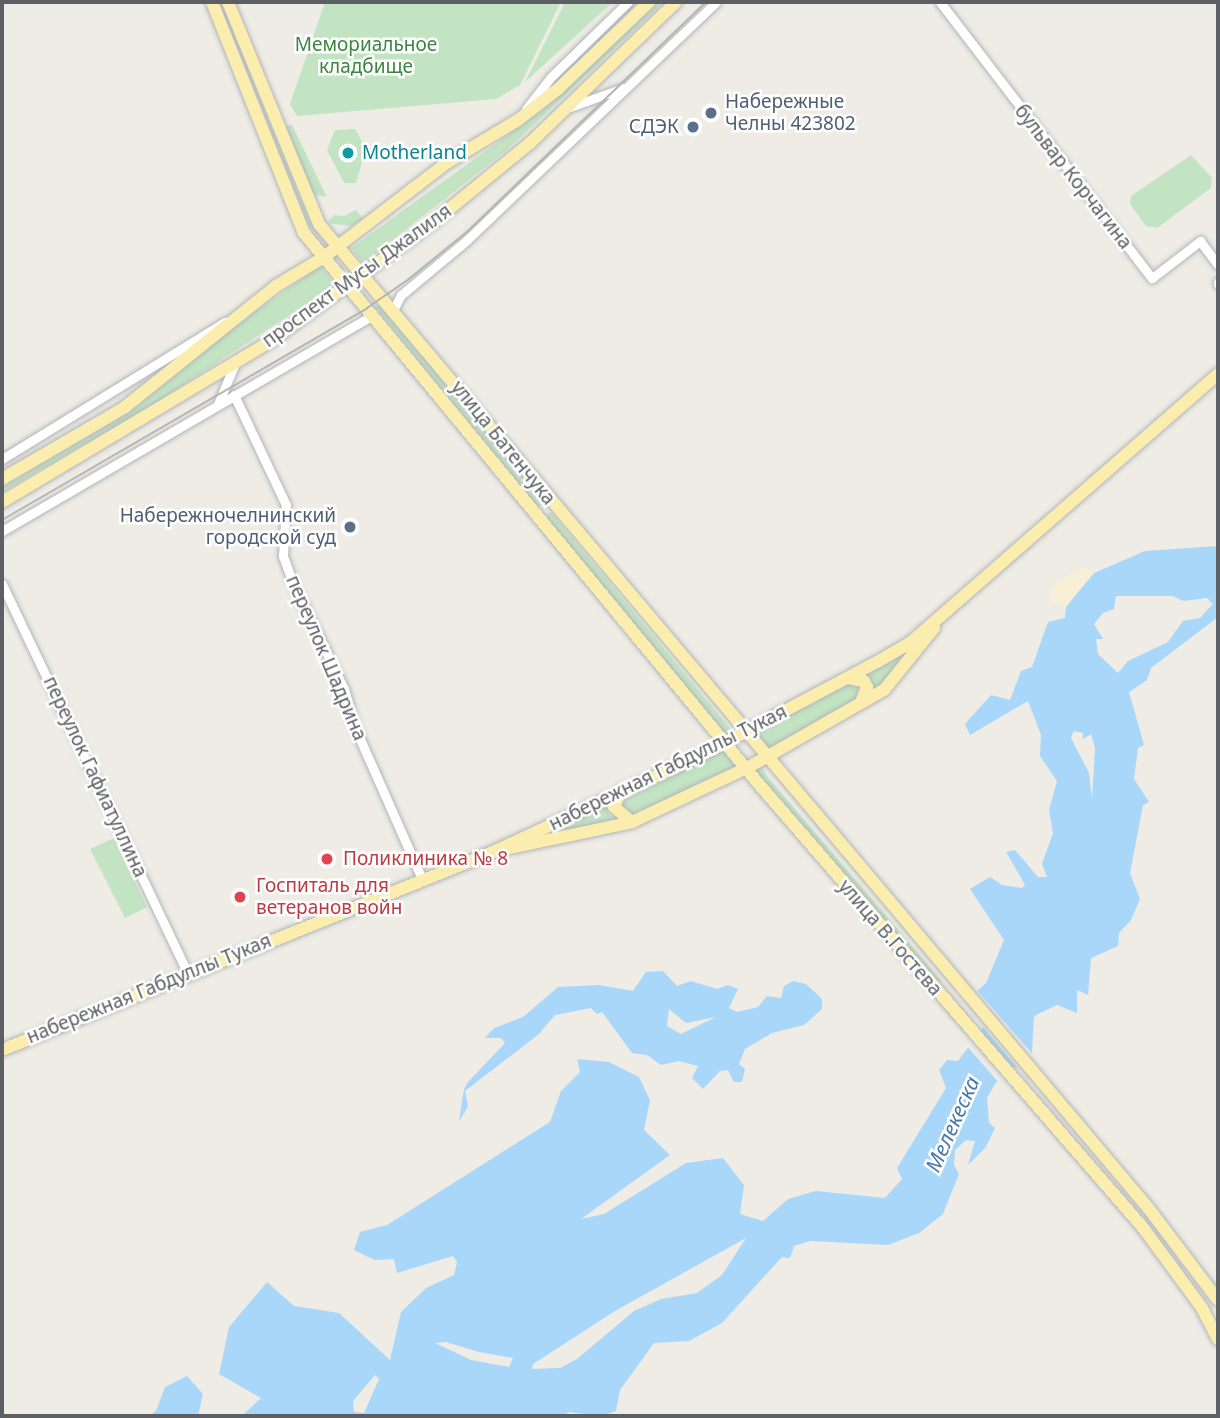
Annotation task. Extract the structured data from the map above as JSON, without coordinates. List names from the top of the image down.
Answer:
{
  "streets": {
    "main road": [
      "проспект Мусы Джалиля",
      "улица Батенчука",
      "набережная Габдуллы Тукая",
      "улица В.Гостева"
    ],
    "street": ["бульвар Корчагина", "переулок Шадрина", "переулок Гафиатуллина"]
  },
  "crossings": [
    ["проспект Мусы Джалиля", "улица Батенчука"],
    ["улица Батенчука", "набережная Габдуллы Тукая"],
    ["улица Батенчука", "улица В.Гостева"],
    ["переулок Шадрина", "набережная Габдуллы Тукая"],
    ["набережная Габдуллы Тукая", "переулок Гафиатуллина"]
  ],
  "water": ["Мелекеска"],
  "parks": ["Мемориальное кладбище"],
  "places": [
    "Набережные Челны 423802",
    "СДЭК",
    "Motherland",
    "Набережночелнинский городской суд",
    "Поликлиника № 8",
    "Госпиталь для ветеранов войн"
  ]
}
